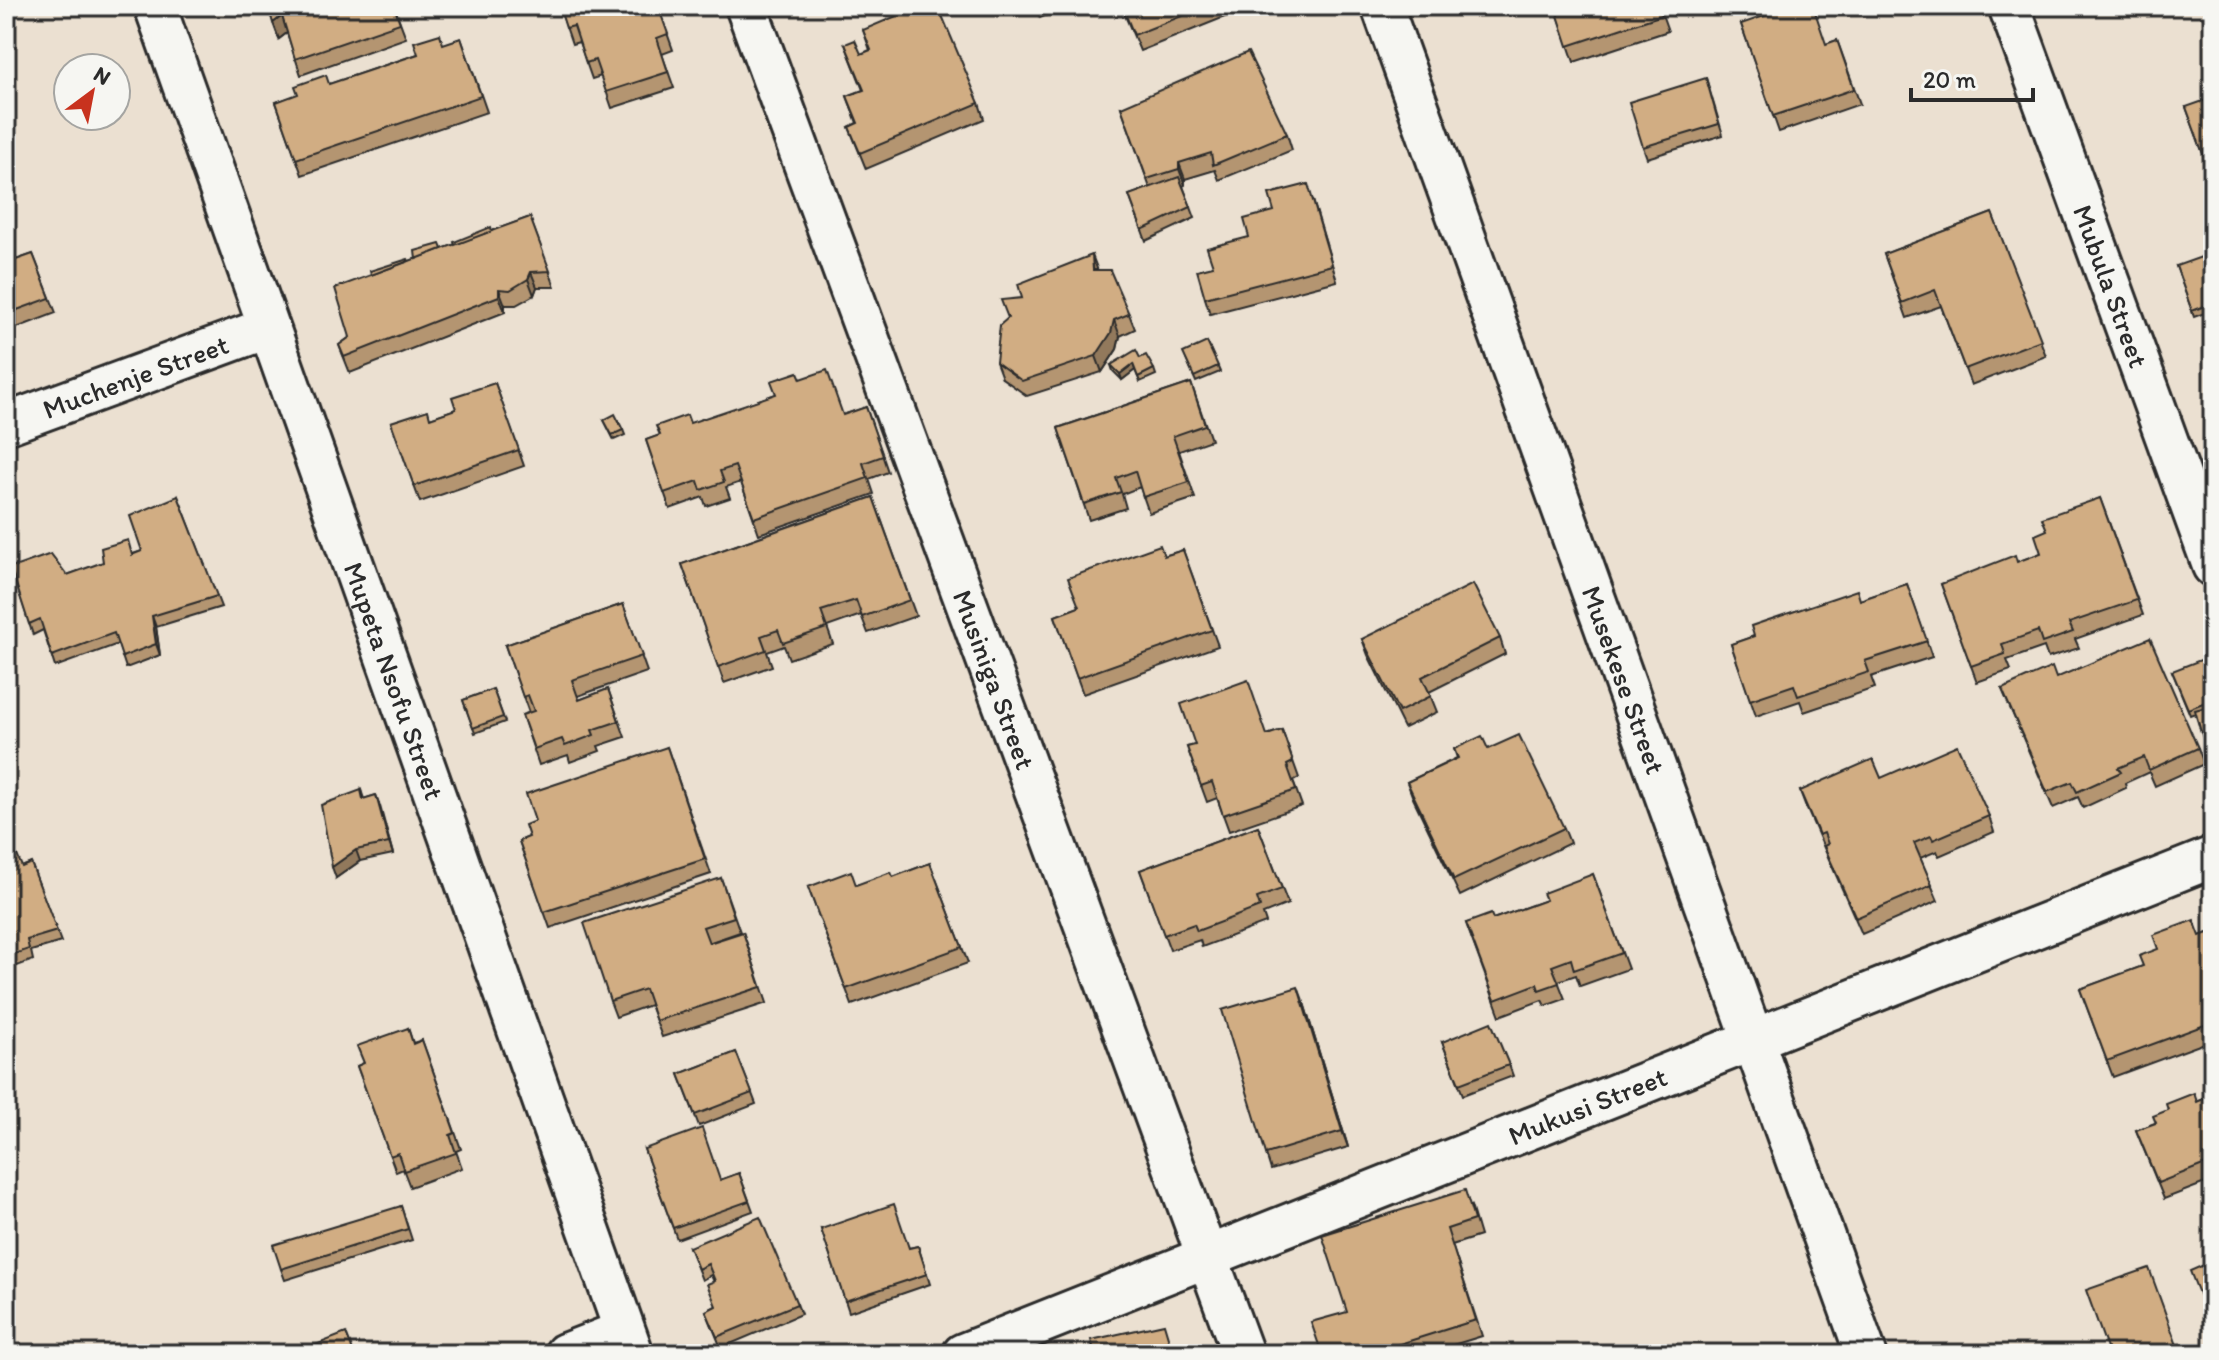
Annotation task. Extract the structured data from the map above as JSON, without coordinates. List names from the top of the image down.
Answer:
{
  "streets": {
    "street": [
      "Mubula Street",
      "Muchenje Street",
      "Musiniga Street",
      "Musekese Street",
      "Mupeta Nsofu Street",
      "Mukusi Street"
    ]
  },
  "crossings": [
    ["Muchenje Street", "Mupeta Nsofu Street"],
    ["Musiniga Street", "Mukusi Street"],
    ["Musekese Street", "Mukusi Street"]
  ],
  "scale_bar": "20 m",
  "north": "top right"
}
